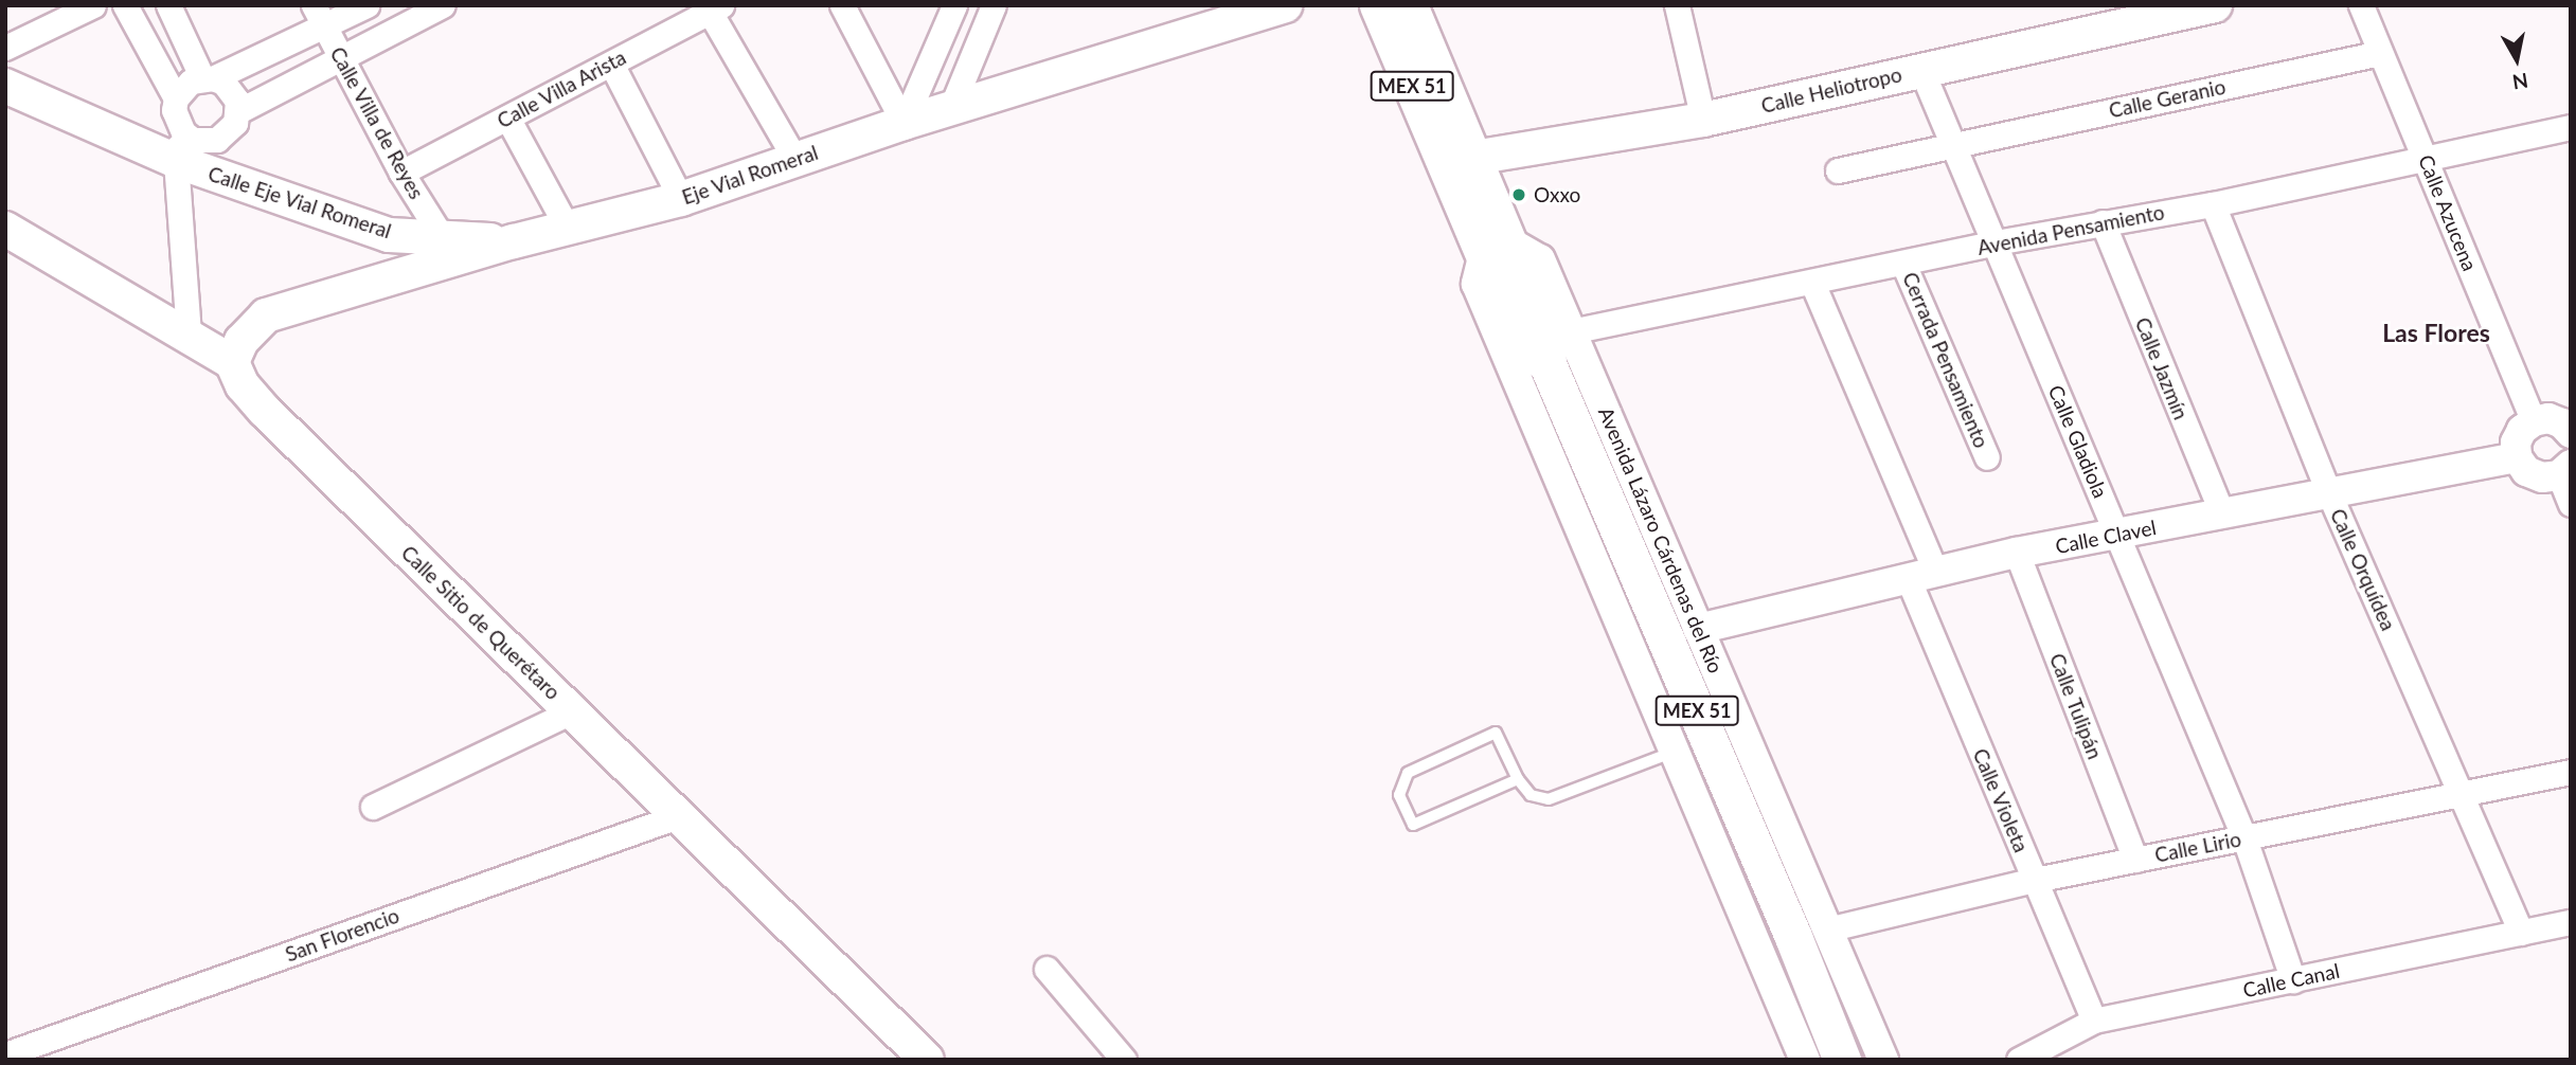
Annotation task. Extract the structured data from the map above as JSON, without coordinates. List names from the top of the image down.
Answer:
{
  "streets": {
    "main road": [
      "MEX 51",
      "Calle Heliotropo",
      "Eje Vial Romeral",
      "Calle Eje Vial Romeral",
      "Avenida Lázaro Cárdenas del Río",
      "Calle Sitio de Querétaro"
    ],
    "street": [
      "Calle Villa Arista",
      "Calle Geranio",
      "Calle Villa de Reyes",
      "Calle Azucena",
      "Avenida Pensamiento",
      "Cerrada Pensamiento",
      "Calle Jazmín",
      "Calle Gladiola",
      "Calle Clavel",
      "Calle Orquídea",
      "Calle Tulipán",
      "Calle Violeta",
      "Calle Lirio",
      "San Florencio",
      "Calle Canal"
    ]
  },
  "crossings": [
    ["Calle Villa Arista", "Calle Villa de Reyes"],
    ["Calle Heliotropo", "Calle Gladiola"],
    ["Calle Heliotropo", "Avenida Lázaro Cárdenas del Río"],
    ["Calle Geranio", "Calle Azucena"],
    ["Calle Geranio", "Calle Gladiola"],
    ["Calle Villa de Reyes", "Calle Eje Vial Romeral"],
    ["Eje Vial Romeral", "Calle Eje Vial Romeral"],
    ["Calle Azucena", "Avenida Pensamiento"],
    ["Avenida Pensamiento", "Cerrada Pensamiento"],
    ["Avenida Pensamiento", "Calle Jazmín"],
    ["Avenida Pensamiento", "Calle Gladiola"],
    ["Avenida Pensamiento", "Avenida Lázaro Cárdenas del Río"],
    ["Avenida Pensamiento", "Calle Orquídea"],
    ["Avenida Pensamiento", "Calle Violeta"],
    ["Calle Jazmín", "Calle Clavel"],
    ["Calle Gladiola", "Calle Clavel"],
    ["Calle Gladiola", "Calle Lirio"],
    ["Calle Gladiola", "Calle Canal"],
    ["Calle Clavel", "Avenida Lázaro Cárdenas del Río"],
    ["Calle Clavel", "Calle Orquídea"],
    ["Calle Clavel", "Calle Tulipán"],
    ["Calle Clavel", "Calle Violeta"],
    ["Avenida Lázaro Cárdenas del Río", "Calle Lirio"],
    ["Calle Orquídea", "Calle Lirio"],
    ["Calle Orquídea", "Calle Canal"],
    ["Calle Sitio de Querétaro", "San Florencio"],
    ["Calle Tulipán", "Calle Lirio"],
    ["Calle Violeta", "Calle Lirio"],
    ["Calle Violeta", "Calle Canal"]
  ],
  "districts": ["Las Flores"],
  "places": ["Oxxo"],
  "north": "bottom"
}
